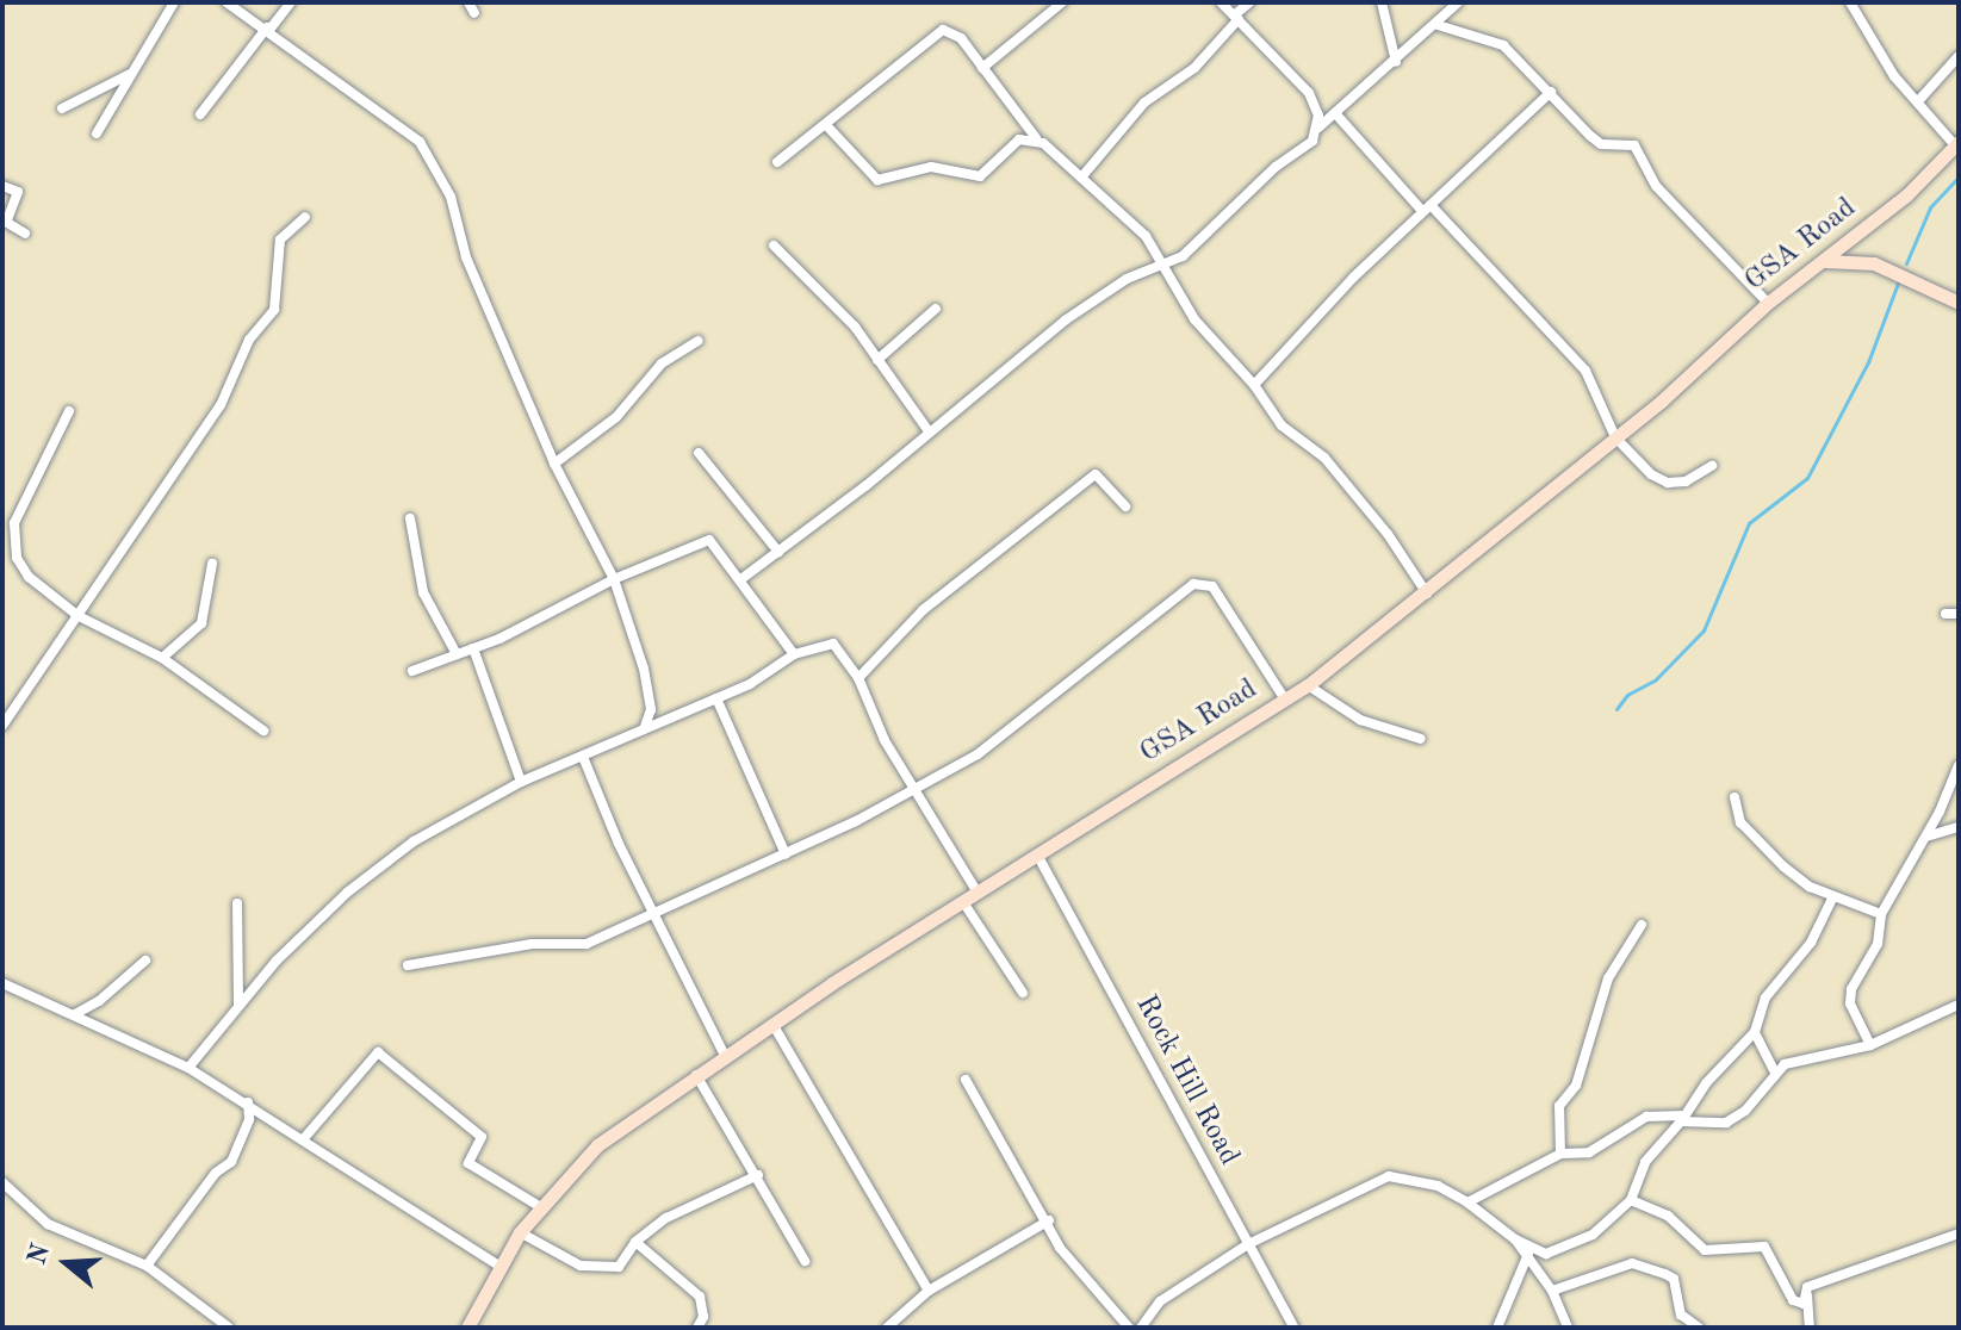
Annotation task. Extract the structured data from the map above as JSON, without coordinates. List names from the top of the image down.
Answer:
{
  "streets": {
    "street": ["GSA Road", "Rock Hill Road"]
  },
  "crossings": [
    ["GSA Road", "Rock Hill Road"]
  ],
  "north": "left"
}
